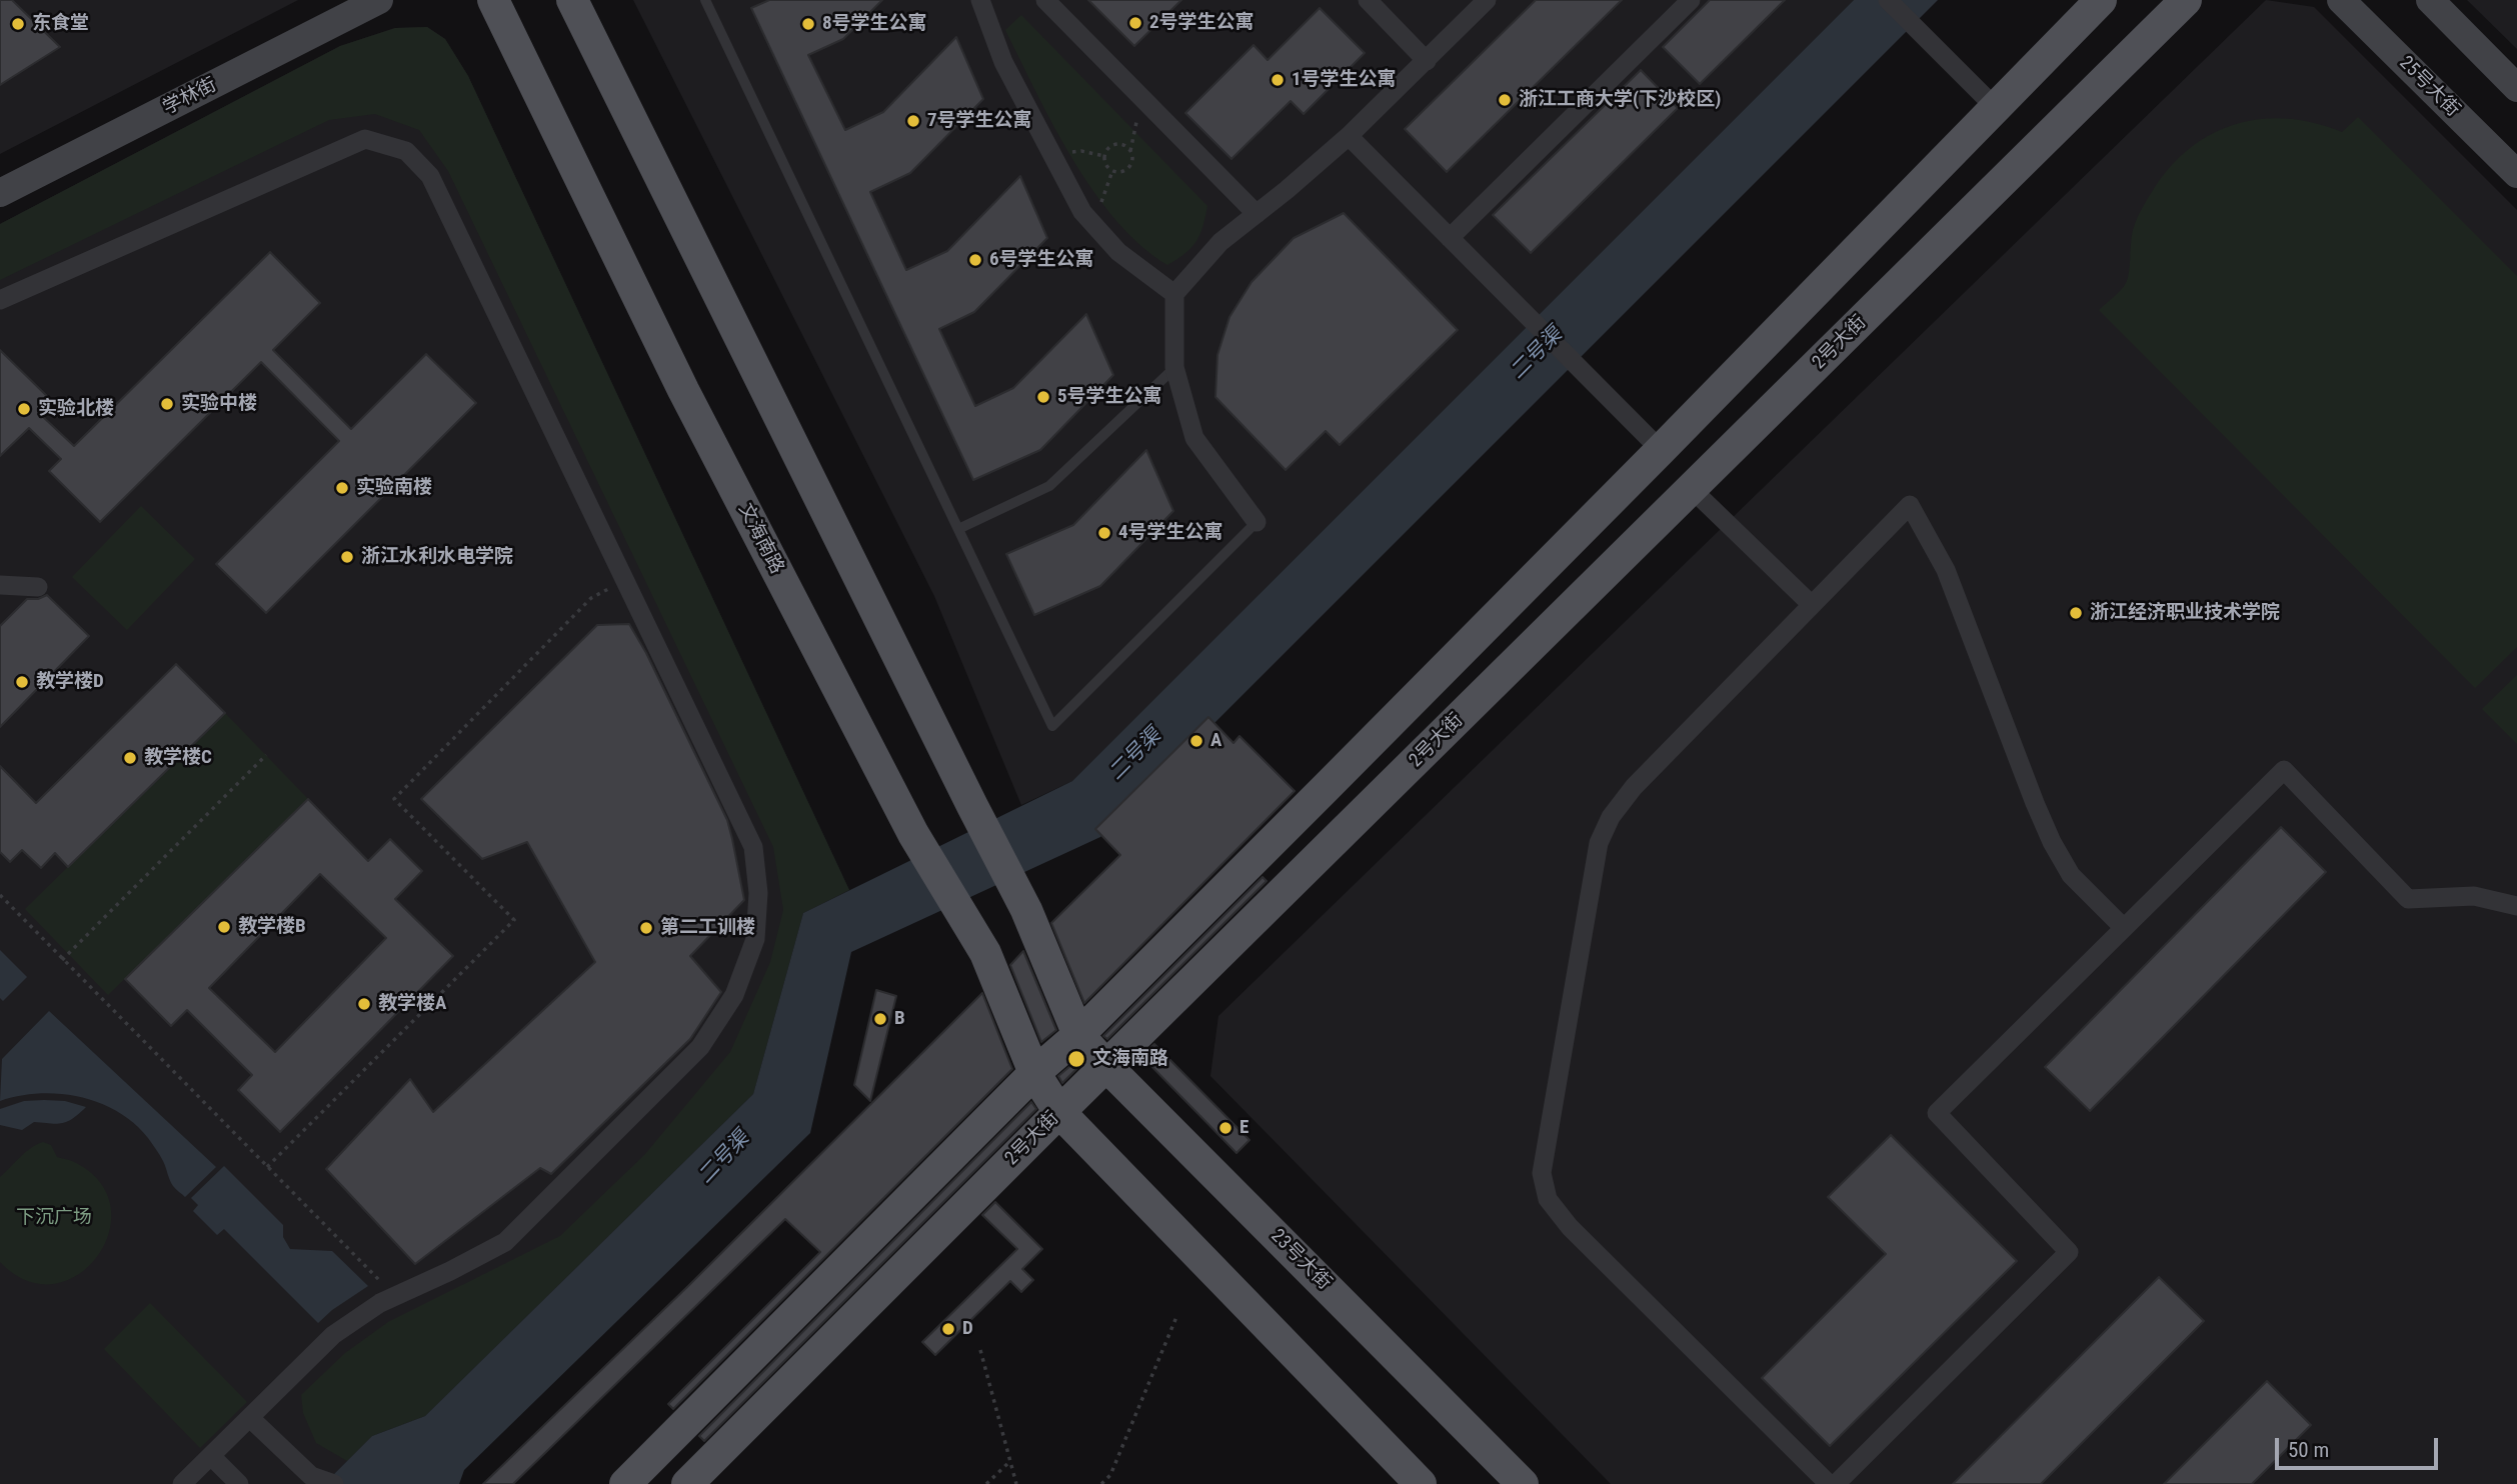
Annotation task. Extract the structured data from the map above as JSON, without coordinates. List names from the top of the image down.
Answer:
{
  "streets": {
    "main road": [
      "25号大街",
      "学林街",
      "2号大街",
      "文海南路",
      "23号大街"
    ]
  },
  "crossings": [
    ["2号大街", "23号大街"]
  ],
  "water": ["二号渠"],
  "parks": ["下沉广场"],
  "places": [
    "2号学生公寓",
    "东食堂",
    "8号学生公寓",
    "1号学生公寓",
    "浙江工商大学(下沙校区)",
    "7号学生公寓",
    "6号学生公寓",
    "5号学生公寓",
    "实验中楼",
    "实验北楼",
    "实验南楼",
    "4号学生公寓",
    "浙江水利水电学院",
    "浙江经济职业技术学院",
    "教学楼D",
    "A",
    "教学楼C",
    "教学楼B",
    "第二工训楼",
    "教学楼A",
    "B",
    "文海南路",
    "E",
    "D"
  ],
  "scale_bar": "50 m"
}
